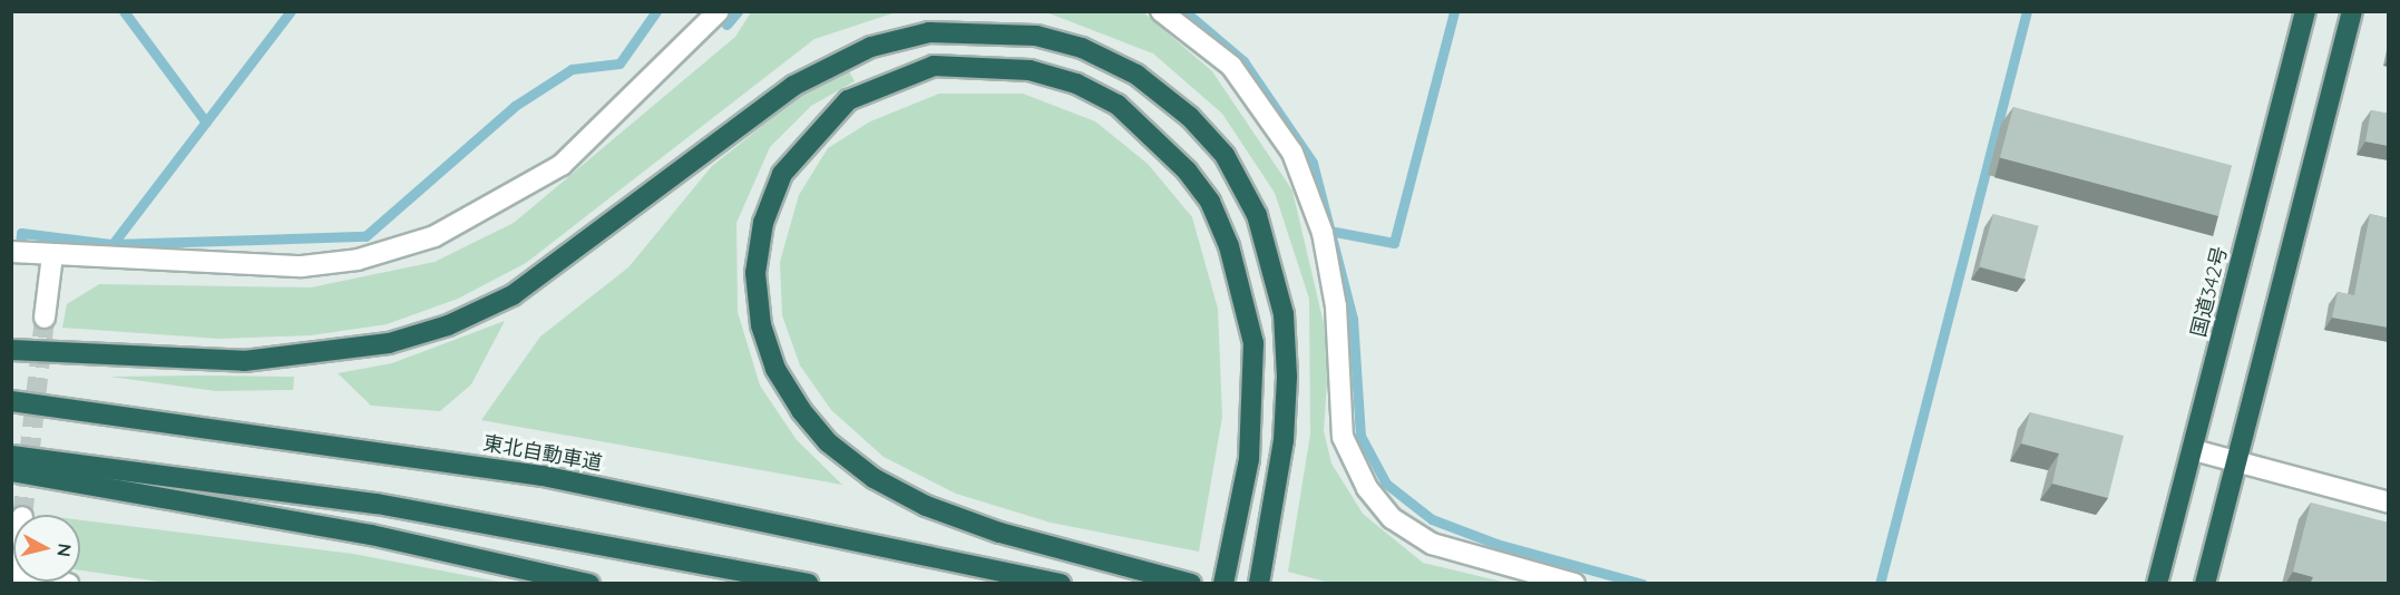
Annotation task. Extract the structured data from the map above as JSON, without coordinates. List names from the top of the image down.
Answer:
{
  "streets": {
    "highway": ["国道342号", "東北自動車道"]
  },
  "north": "right"
}
